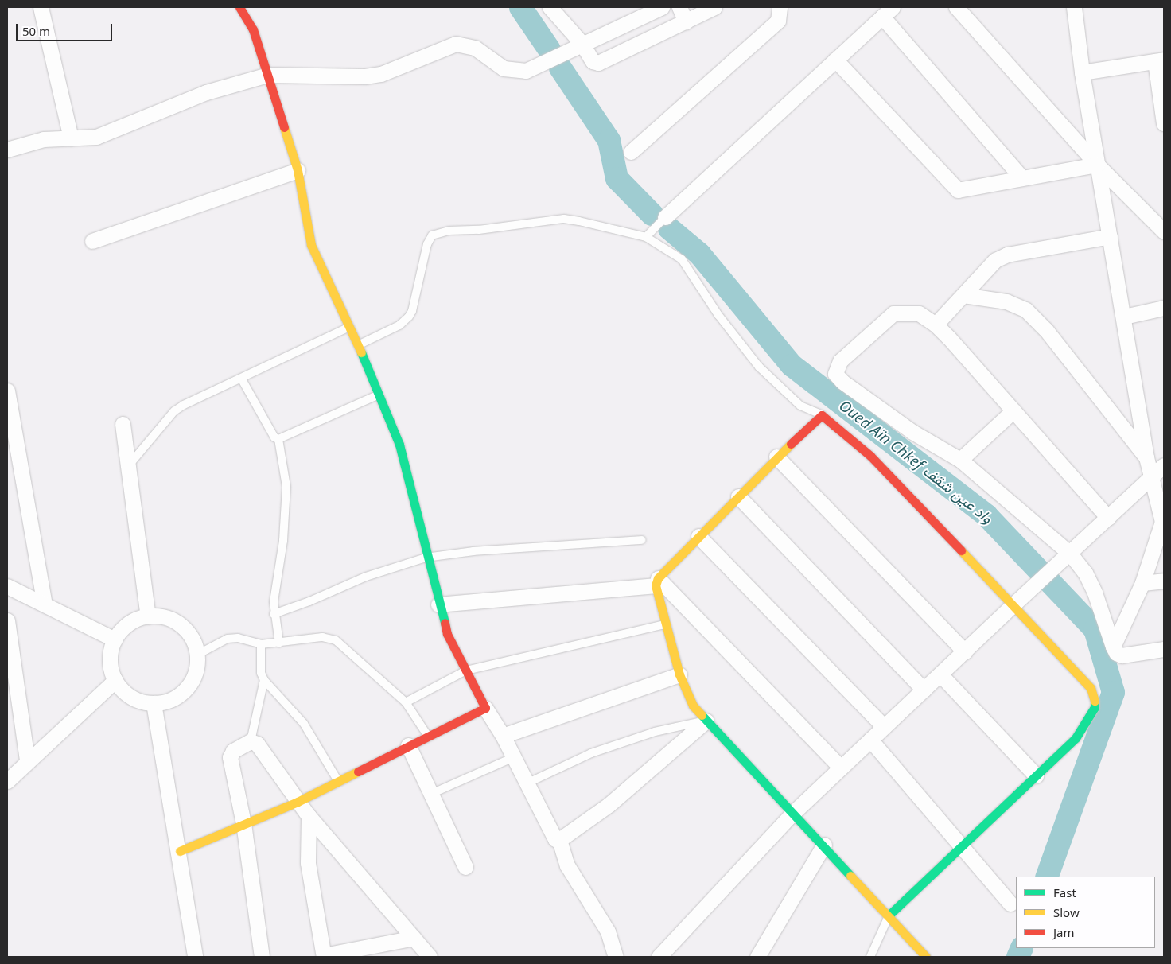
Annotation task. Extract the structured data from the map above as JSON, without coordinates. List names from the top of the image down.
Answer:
{
  "water": ["Oued Aïn Chkef واد عين شقف"],
  "legend": ["Fast", "Slow", "Jam"],
  "scale_bar": "50 m"
}
